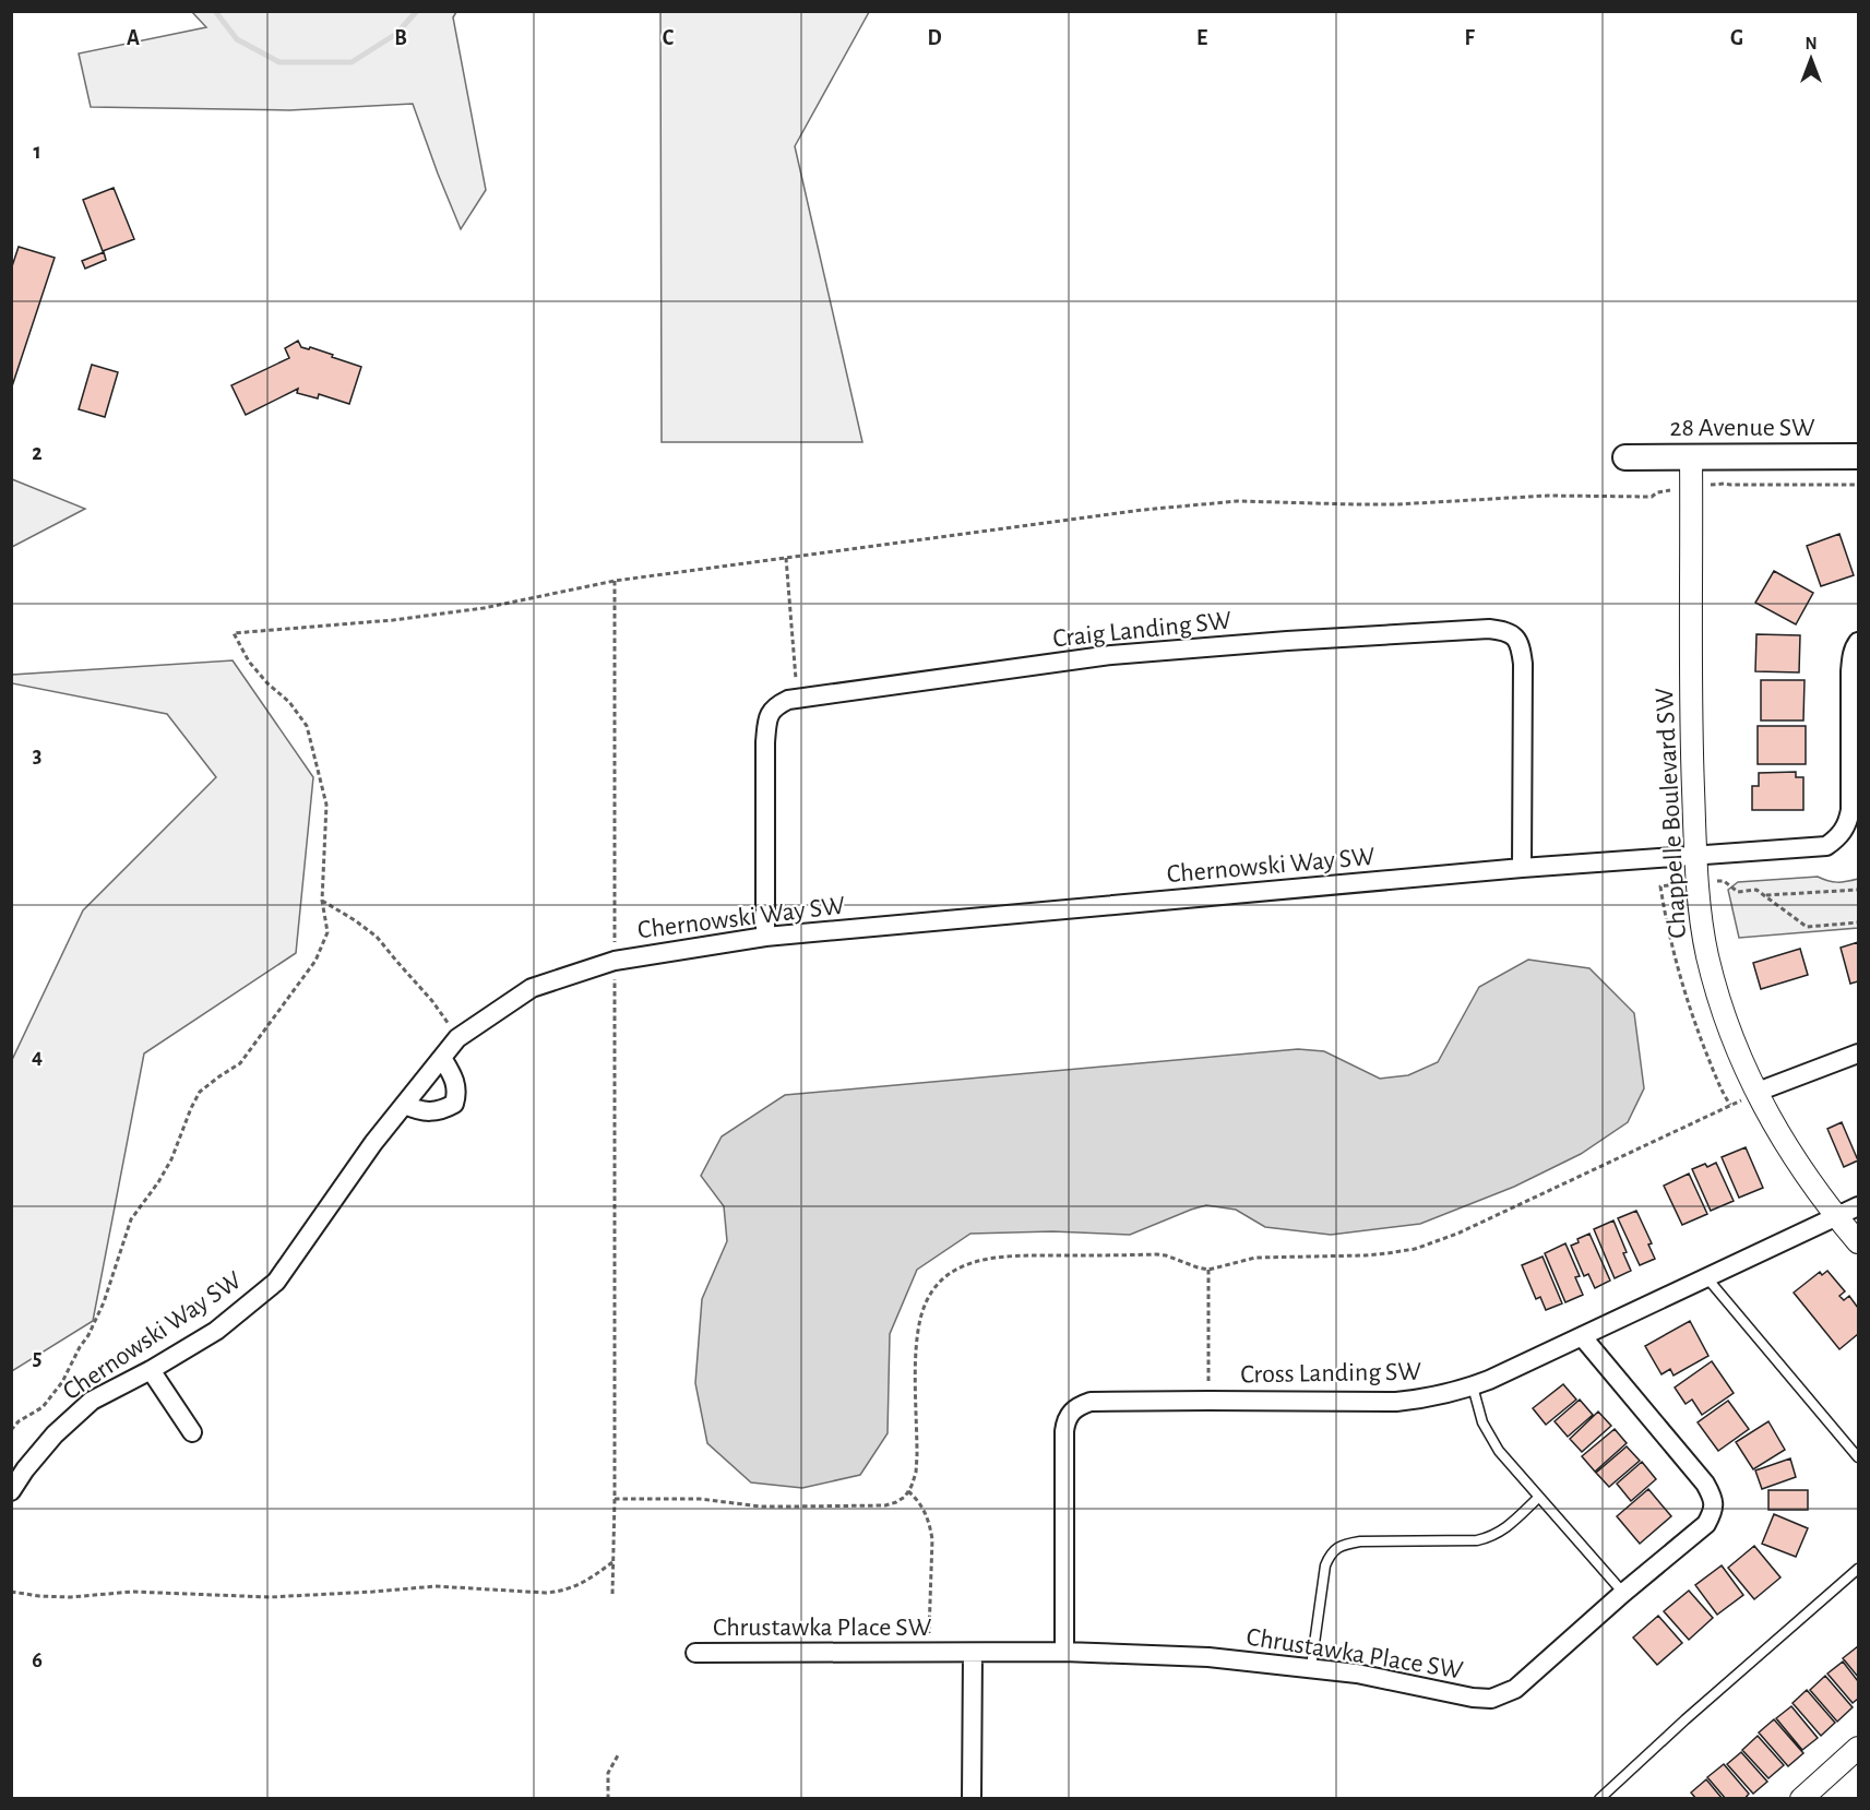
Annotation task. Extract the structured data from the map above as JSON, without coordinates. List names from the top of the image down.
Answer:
{
  "streets": {
    "main road": ["28 Avenue SW"],
    "street": [
      "Craig Landing SW",
      "Chappelle Boulevard SW",
      "Chernowski Way SW",
      "Cross Landing SW",
      "Chrustawka Place SW"
    ]
  },
  "crossings": [
    ["28 Avenue SW", "Chappelle Boulevard SW"],
    ["Craig Landing SW", "Chernowski Way SW"],
    ["Chappelle Boulevard SW", "Chernowski Way SW"],
    ["Chappelle Boulevard SW", "Cross Landing SW"],
    ["Cross Landing SW", "Chrustawka Place SW"]
  ],
  "north": "top",
  "grid": {
    "columns": [
      "A",
      "B",
      "C",
      "D",
      "E",
      "F",
      "G"
    ],
    "rows": [
      "1",
      "2",
      "3",
      "4",
      "5",
      "6"
    ]
  }
}
